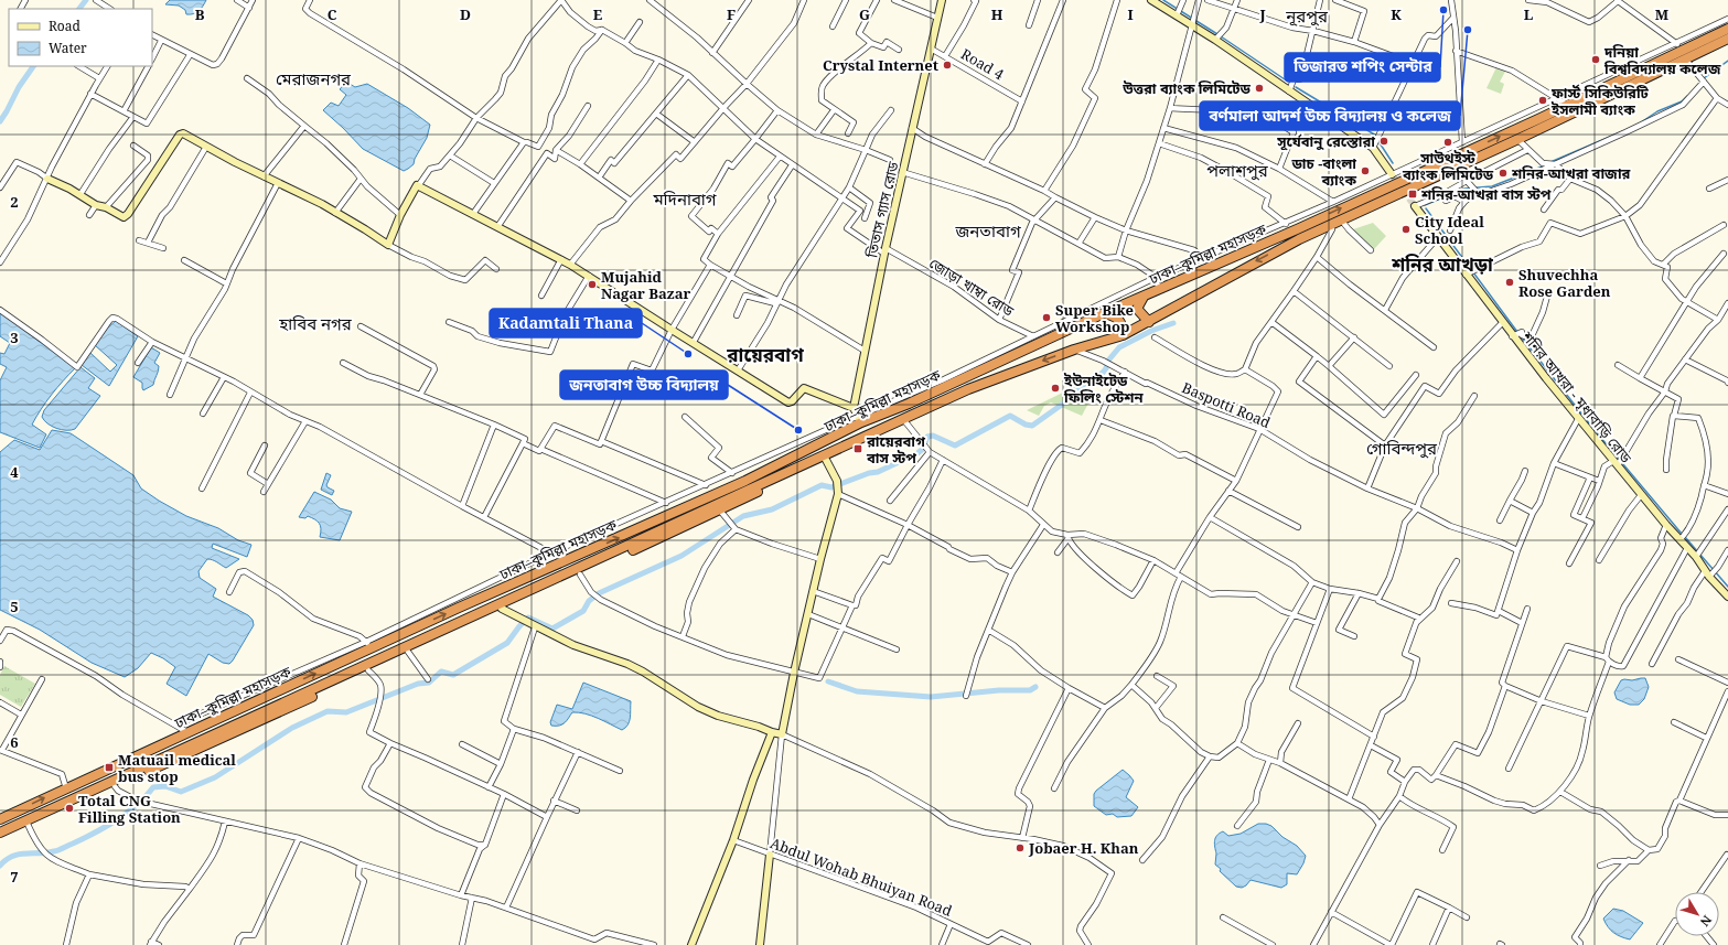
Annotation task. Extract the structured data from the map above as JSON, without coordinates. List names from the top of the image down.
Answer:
{
  "streets": {
    "highway": ["ঢাকা–কুমিল্লা মহাসড়ক"],
    "street": [
      "Road 4",
      "তিতাস গ্যাস রোড",
      "জোড়া খাম্বা রোড",
      "শনির আখরা - মৃধাবাড়ি রোড",
      "Baspotti Road",
      "Abdul Wohab Bhuiyan Road"
    ]
  },
  "crossings": [
    ["Road 4", "তিতাস গ্যাস রোড"],
    ["তিতাস গ্যাস রোড", "জোড়া খাম্বা রোড"],
    ["ঢাকা–কুমিল্লা মহাসড়ক", "জোড়া খাম্বা রোড"],
    ["ঢাকা–কুমিল্লা মহাসড়ক", "Baspotti Road"]
  ],
  "districts": [
    "নূরপুর",
    "মেরাজনগর",
    "পলাশপুর",
    "মদিনাবাগ",
    "জনতাবাগ",
    "শনির আখড়া",
    "হাবিব নগর",
    "রায়েরবাগ",
    "গোবিন্দপুর"
  ],
  "places": {
    "other": [
      "তিজারত শপিং সেন্টার",
      "বর্ণমালা আদর্শ উচ্চ বিদ্যালয় ও কলেজ",
      "দনিয়া বিশ্ববিদ্যালয় কলেজ",
      "Crystal Internet",
      "উত্তরা ব্যাংক লিমিটেড",
      "ফার্স্ট সিকিউরিটি ইসলামী ব্যাংক",
      "সূর্যেবানু রেস্তোরা",
      "সাউথইস্ট ব্যাংক লিমিটেড",
      "ডাচ -বাংলা ব্যাংক",
      "শনির-আখরা বাজার",
      "City Ideal School",
      "Shuvechha Rose Garden",
      "Mujahid Nagar Bazar",
      "Super Bike Workshop",
      "Kadamtali Thana",
      "ইউনাইটেড ফিলিং স্টেশন",
      "জনতাবাগ উচ্চ বিদ্যালয়",
      "Total CNG Filling Station",
      "Jobaer H. Khan"
    ],
    "transit": ["শনির-আখরা বাস স্টপ", "রায়েরবাগ বাস স্টপ", "Matuail medical bus stop"]
  },
  "legend": ["Road", "Water"],
  "north": "bottom right",
  "grid": {
    "columns": [
      "B",
      "C",
      "D",
      "E",
      "F",
      "G",
      "H",
      "I",
      "J",
      "K",
      "L",
      "M"
    ],
    "rows": [
      "2",
      "3",
      "4",
      "5",
      "6",
      "7"
    ]
  }
}
